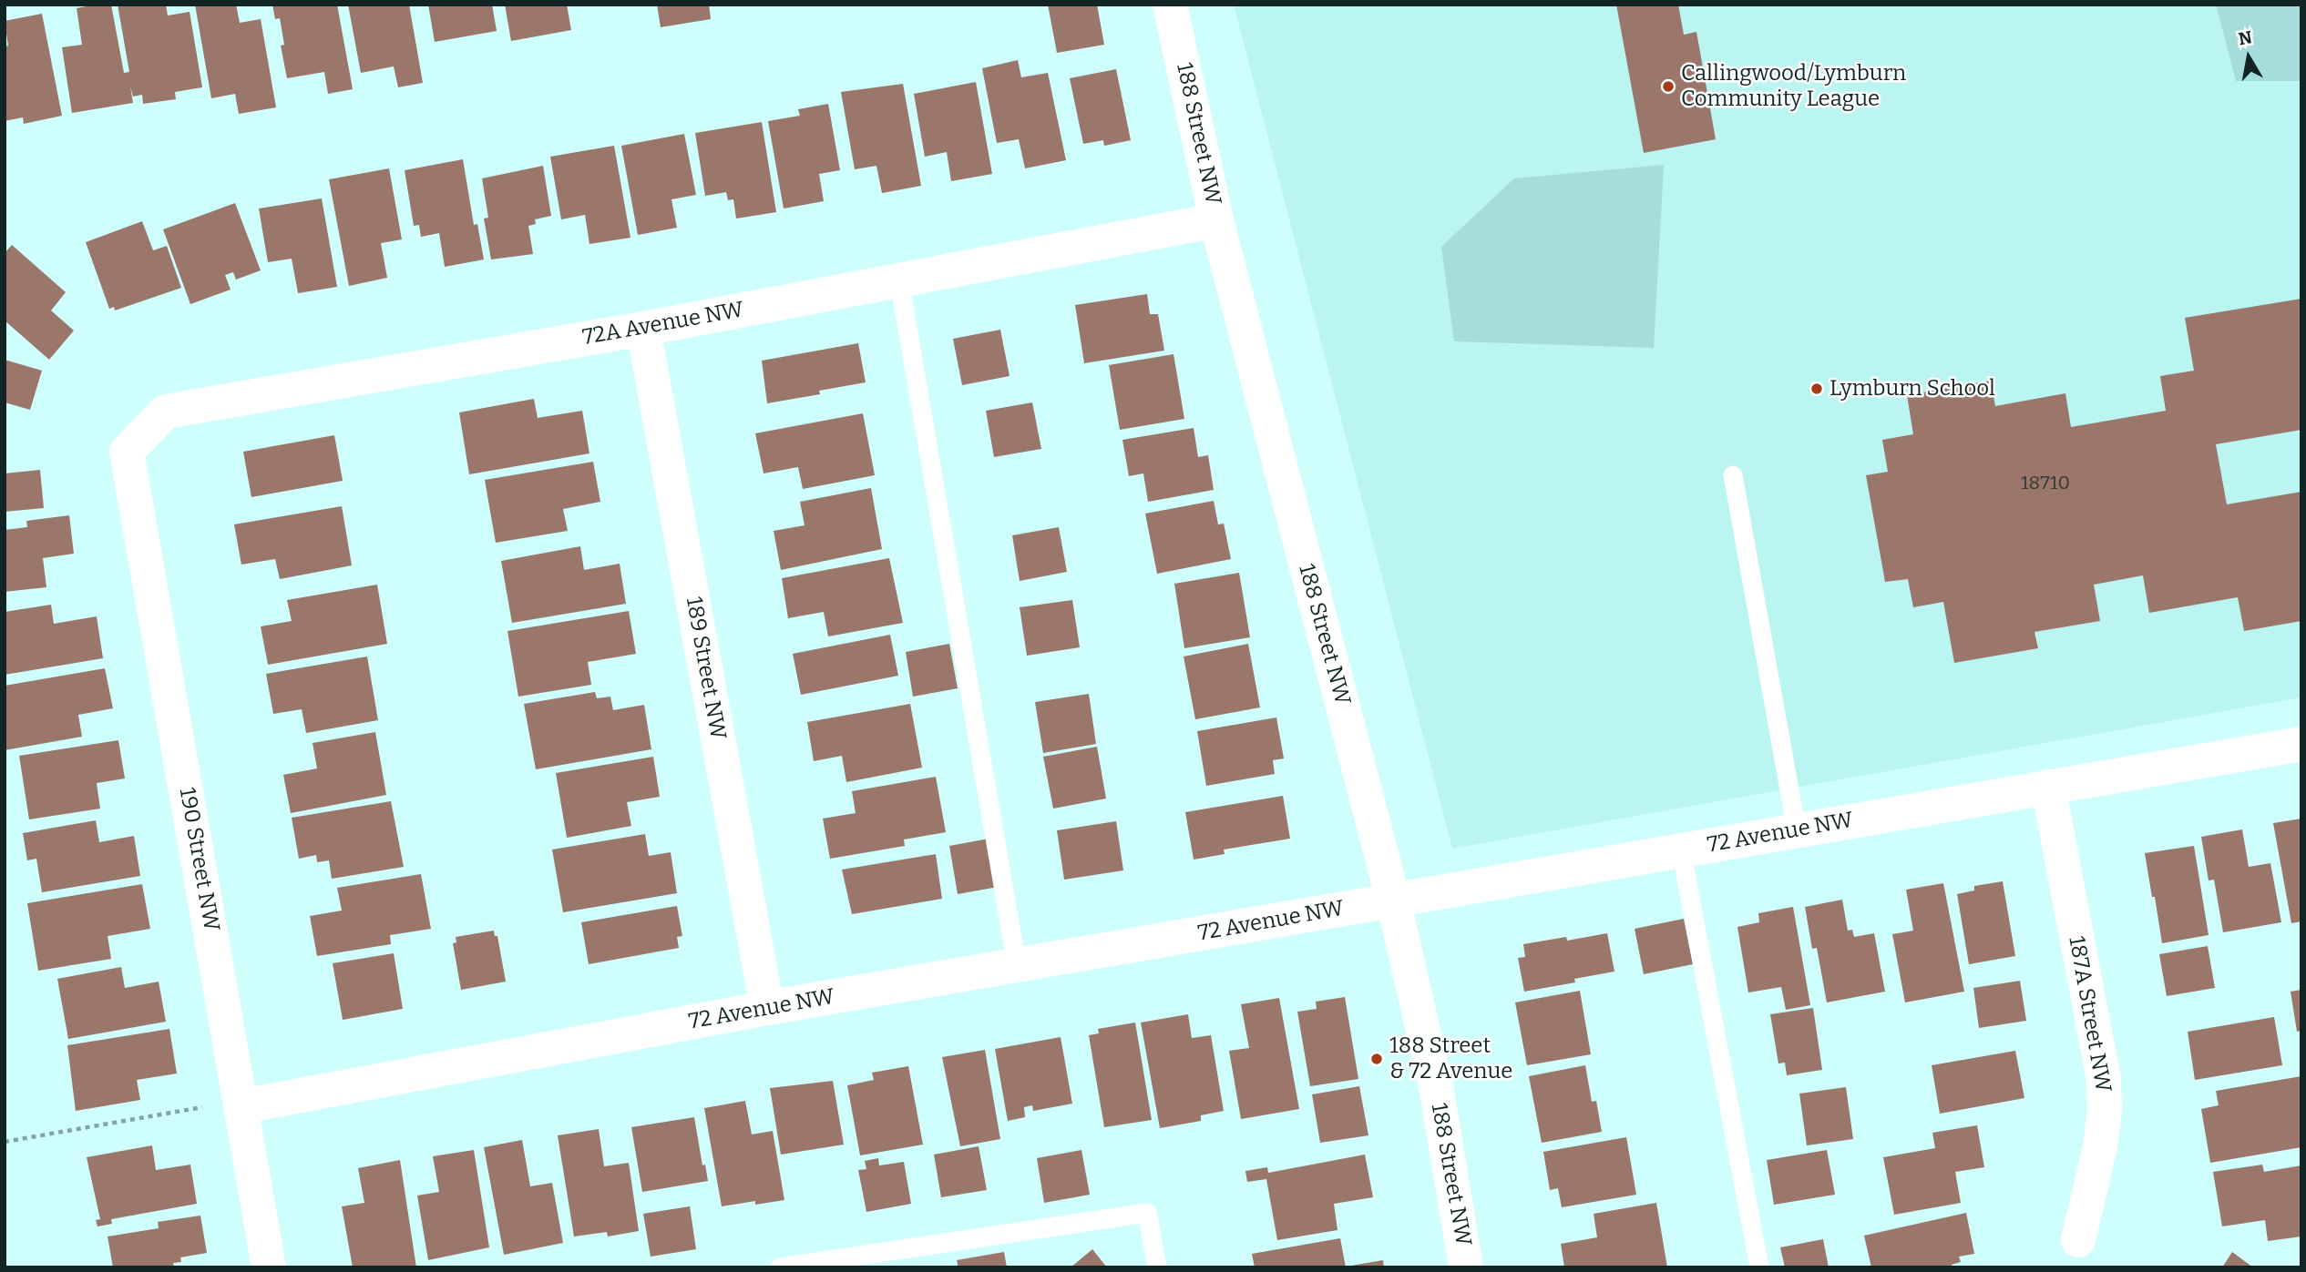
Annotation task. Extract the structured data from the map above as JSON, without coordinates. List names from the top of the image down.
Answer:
{
  "streets": {
    "street": [
      "188 Street NW",
      "72A Avenue NW",
      "189 Street NW",
      "72 Avenue NW",
      "190 Street NW",
      "187A Street NW"
    ]
  },
  "crossings": [
    ["188 Street NW", "72A Avenue NW"],
    ["188 Street NW", "72 Avenue NW"],
    ["72A Avenue NW", "189 Street NW"],
    ["72A Avenue NW", "190 Street NW"],
    ["189 Street NW", "72 Avenue NW"],
    ["72 Avenue NW", "190 Street NW"],
    ["72 Avenue NW", "187A Street NW"]
  ],
  "places": ["Callingwood/Lymburn Community League", "Lymburn School", "188 Street & 72 Avenue"],
  "house_numbers": ["18710"],
  "north": "top"
}
